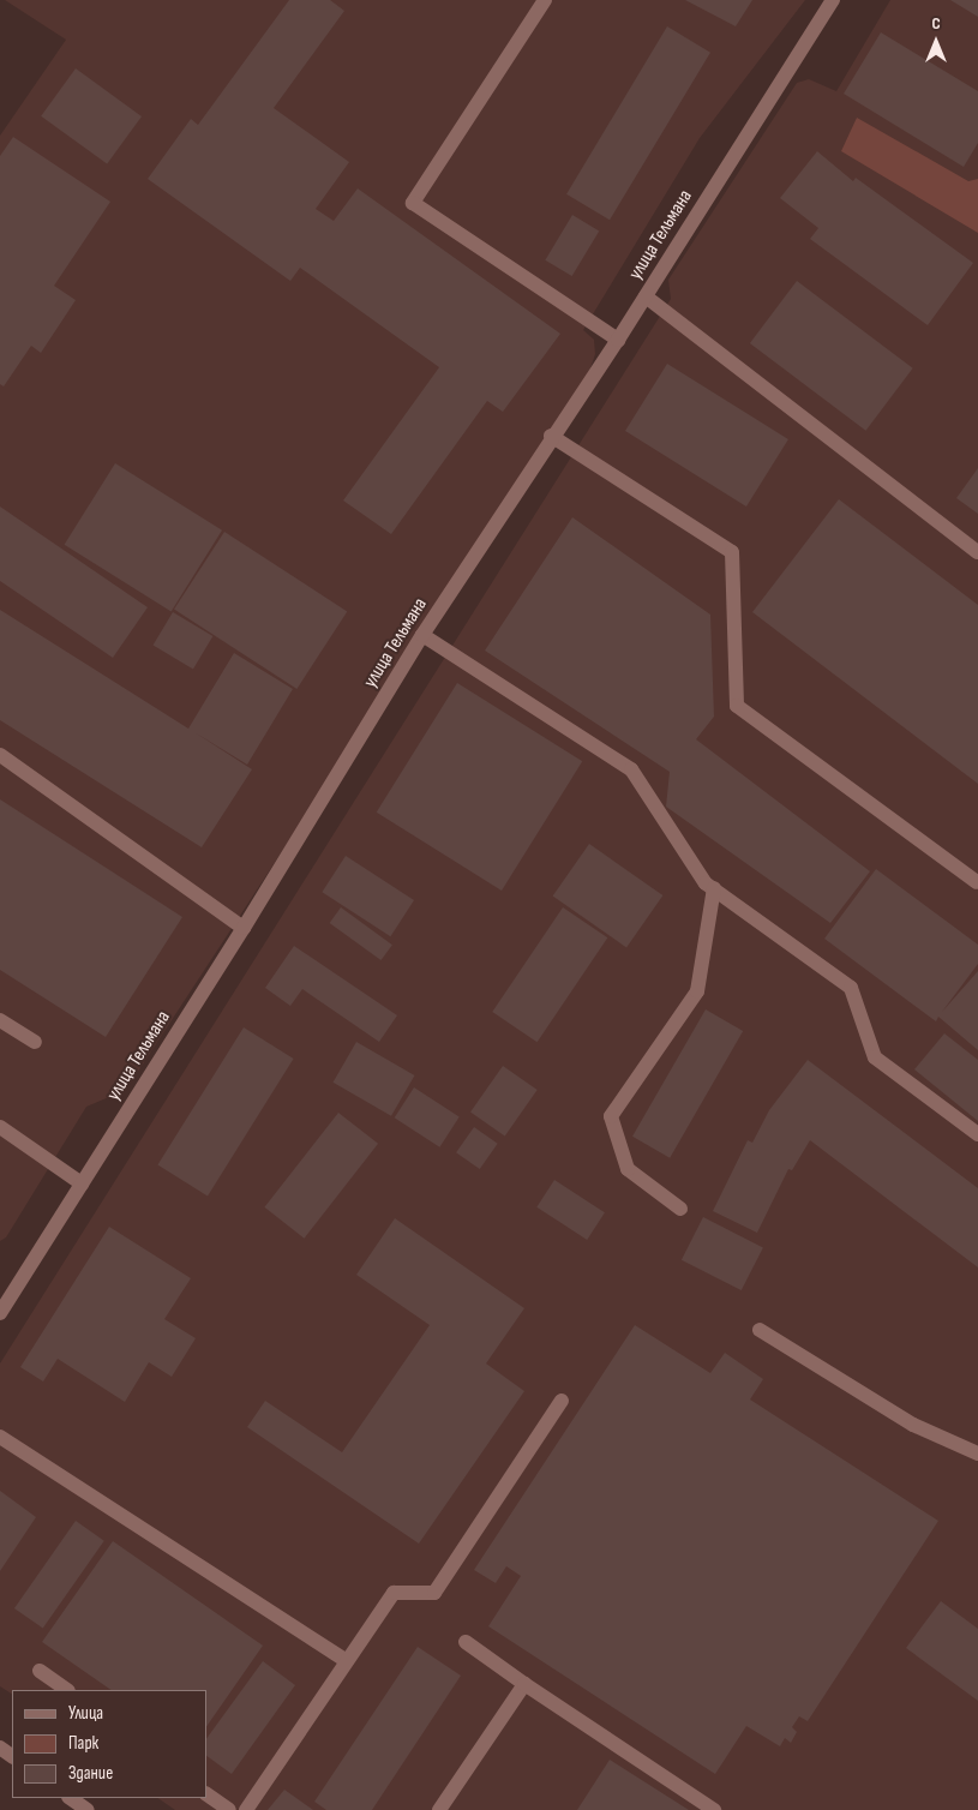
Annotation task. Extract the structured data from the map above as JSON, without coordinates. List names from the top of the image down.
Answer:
{
  "streets": {
    "street": ["улица Тельмана"]
  },
  "legend": ["Улица", "Парк", "Здание"],
  "north": "top"
}
